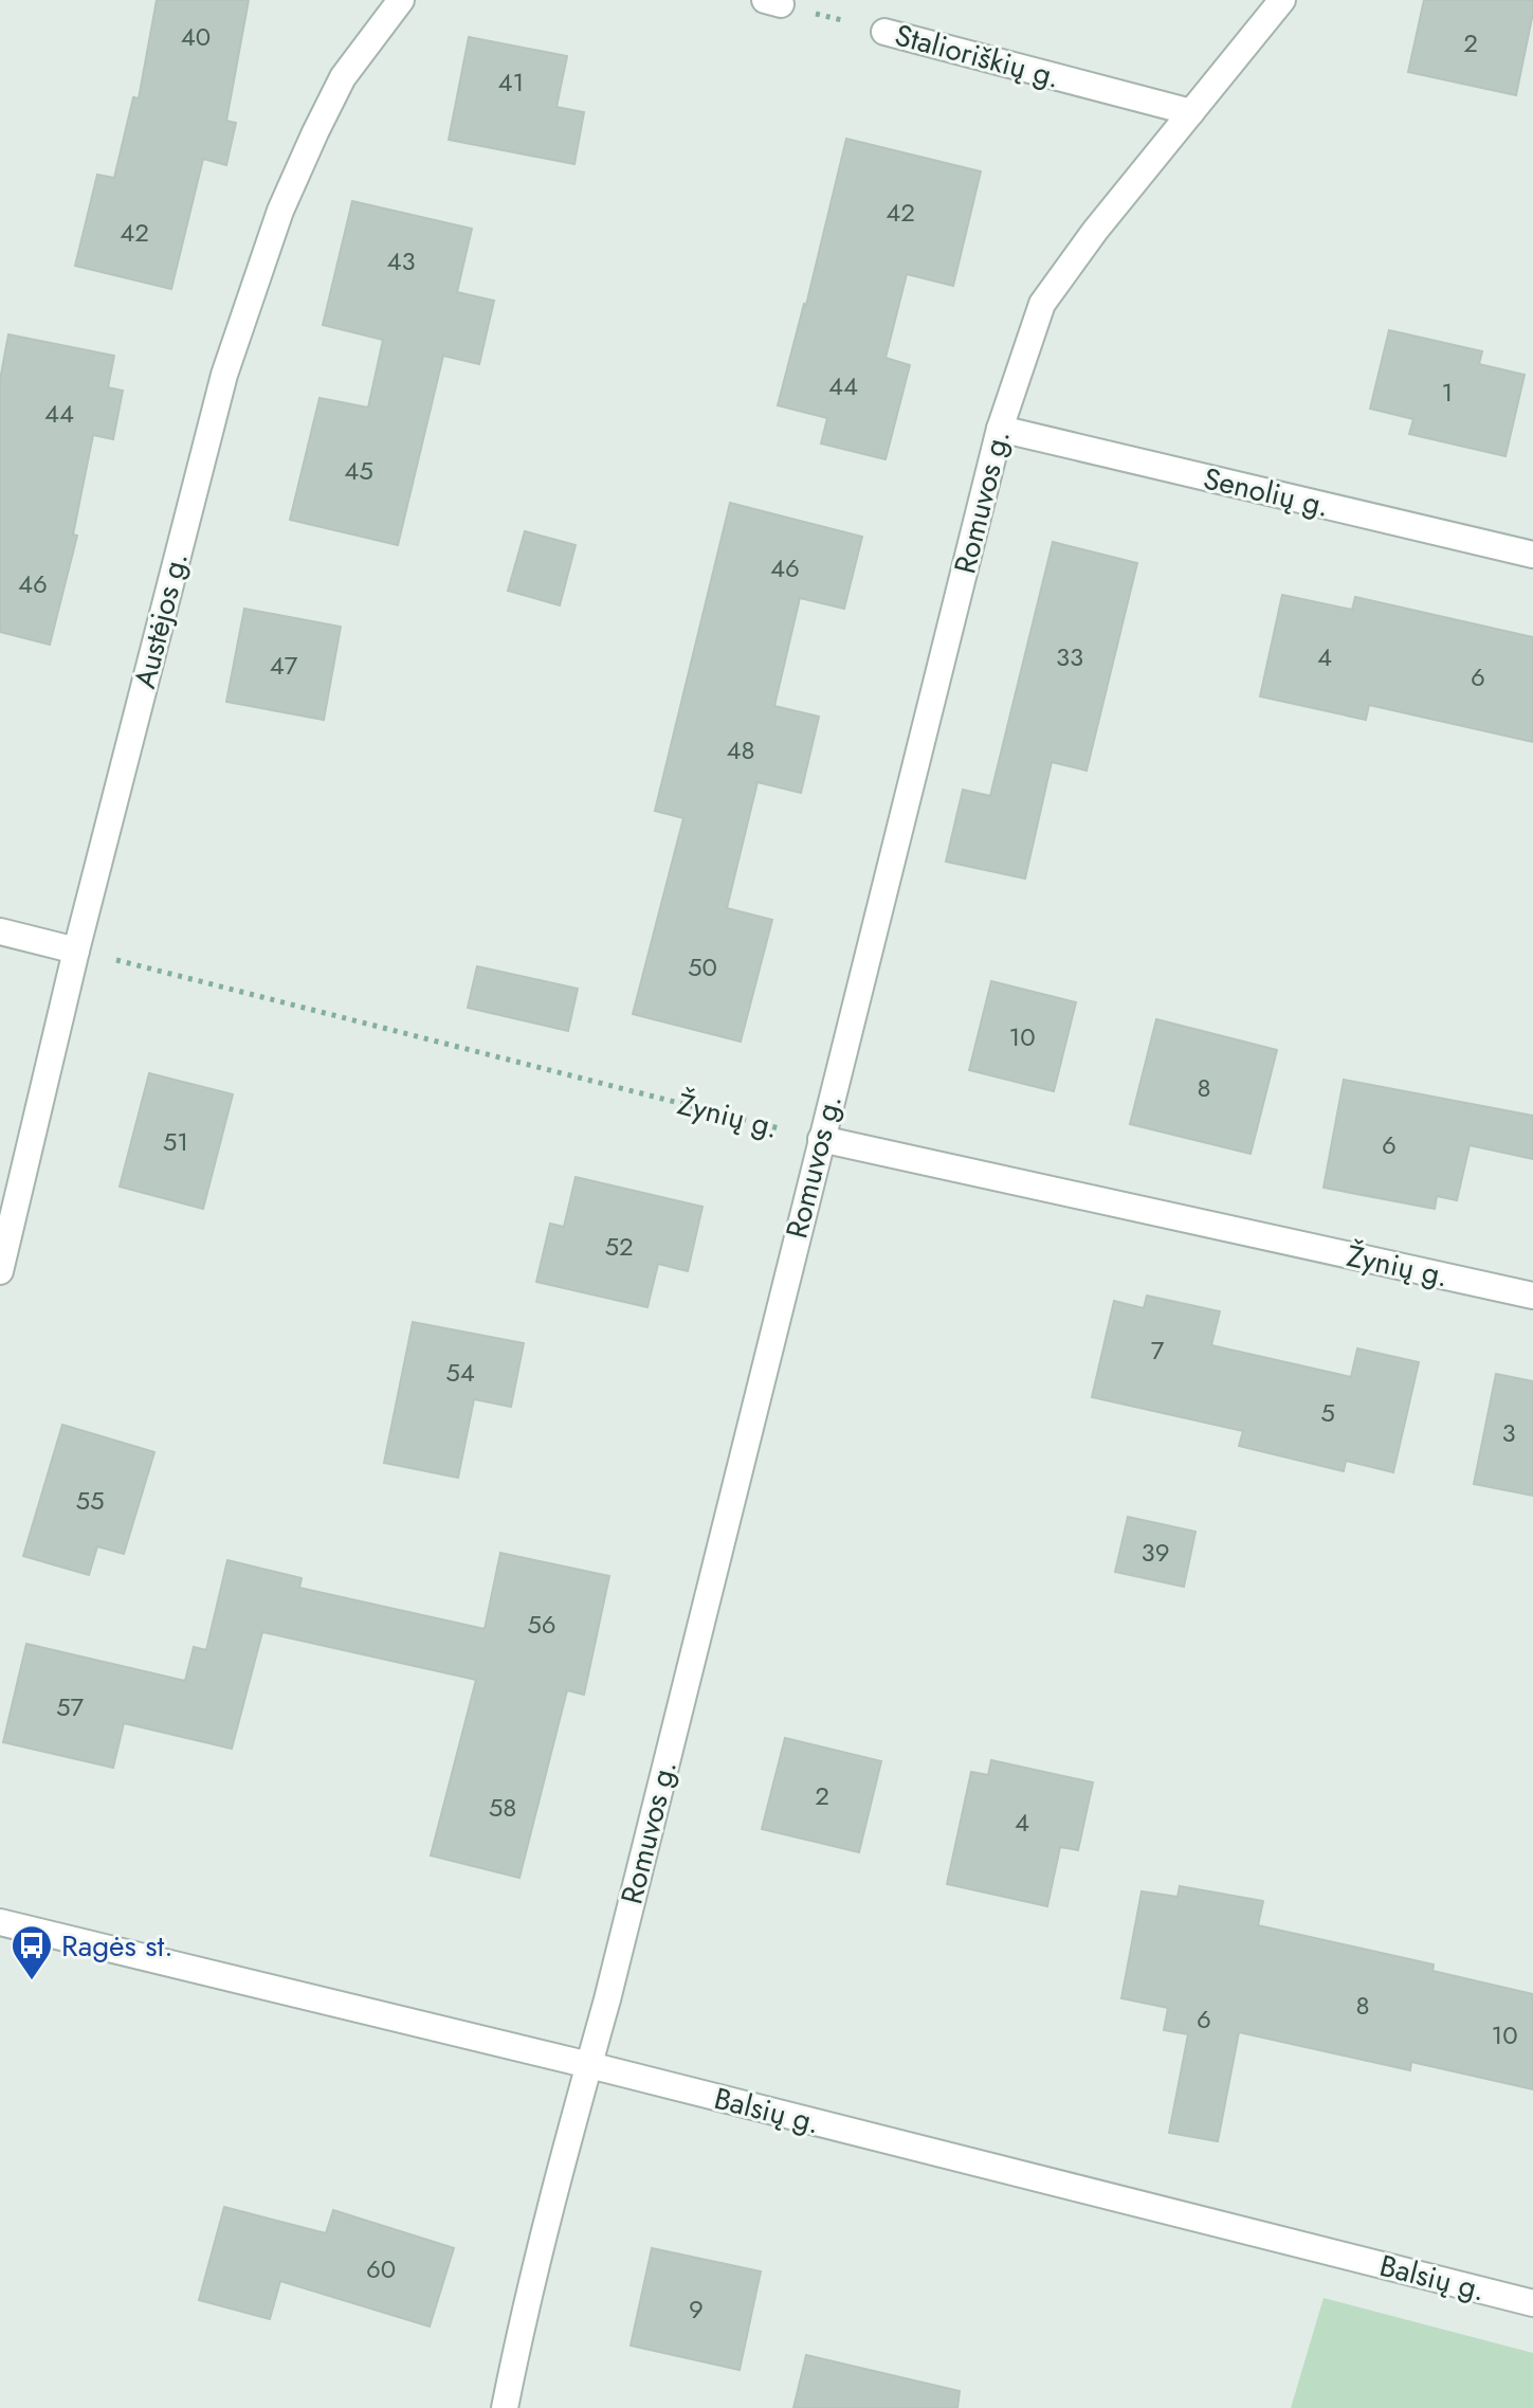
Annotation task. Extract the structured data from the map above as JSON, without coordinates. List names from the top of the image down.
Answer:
{
  "streets": {
    "street": [
      "Stalioriškių g.",
      "Senolių g.",
      "Romuvos g.",
      "Austėjos g.",
      "Žynių g.",
      "Balsių g."
    ]
  },
  "crossings": [
    ["Stalioriškių g.", "Romuvos g."],
    ["Senolių g.", "Romuvos g."],
    ["Romuvos g.", "Žynių g."],
    ["Romuvos g.", "Balsių g."],
    ["Austėjos g.", "Žynių g."]
  ],
  "places": {
    "bus stop": ["Ragės st."]
  },
  "house_numbers": [
    "40",
    "2",
    "41",
    "42",
    "42",
    "43",
    "44",
    "1",
    "44",
    "45",
    "46",
    "46",
    "33",
    "4",
    "47",
    "6",
    "48",
    "50",
    "10",
    "8",
    "51",
    "6",
    "52",
    "7",
    "54",
    "5",
    "3",
    "55",
    "39",
    "56",
    "57",
    "2",
    "58",
    "4",
    "8",
    "6",
    "10",
    "60",
    "9"
  ]
}
